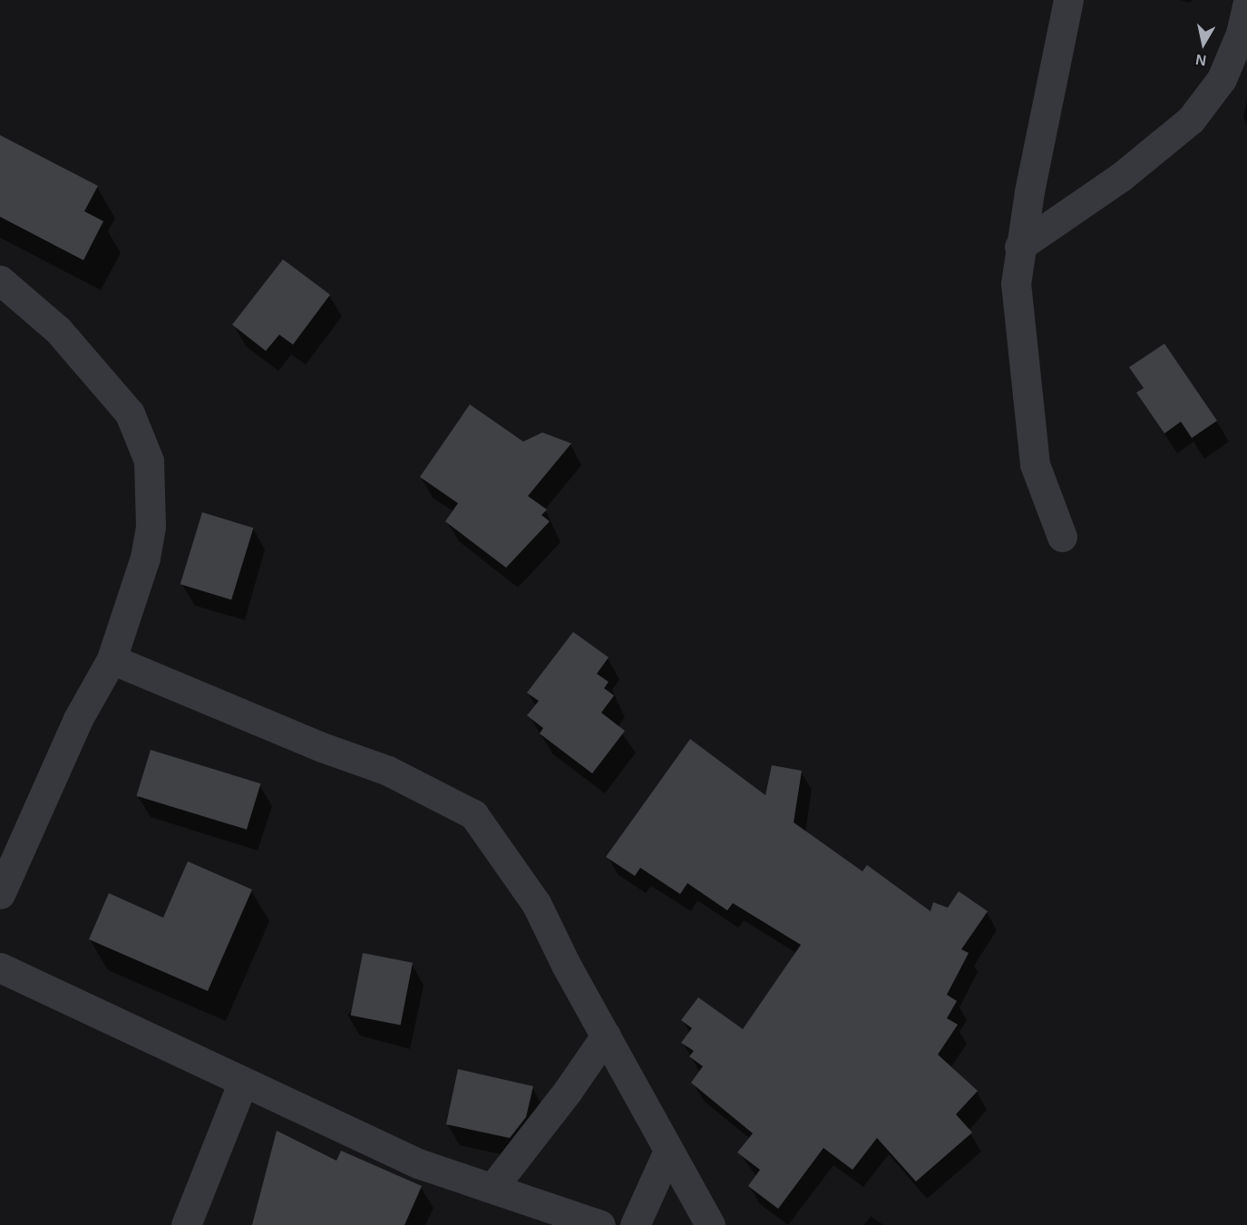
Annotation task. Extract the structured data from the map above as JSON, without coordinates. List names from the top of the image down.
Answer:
{
  "north": "bottom"
}
